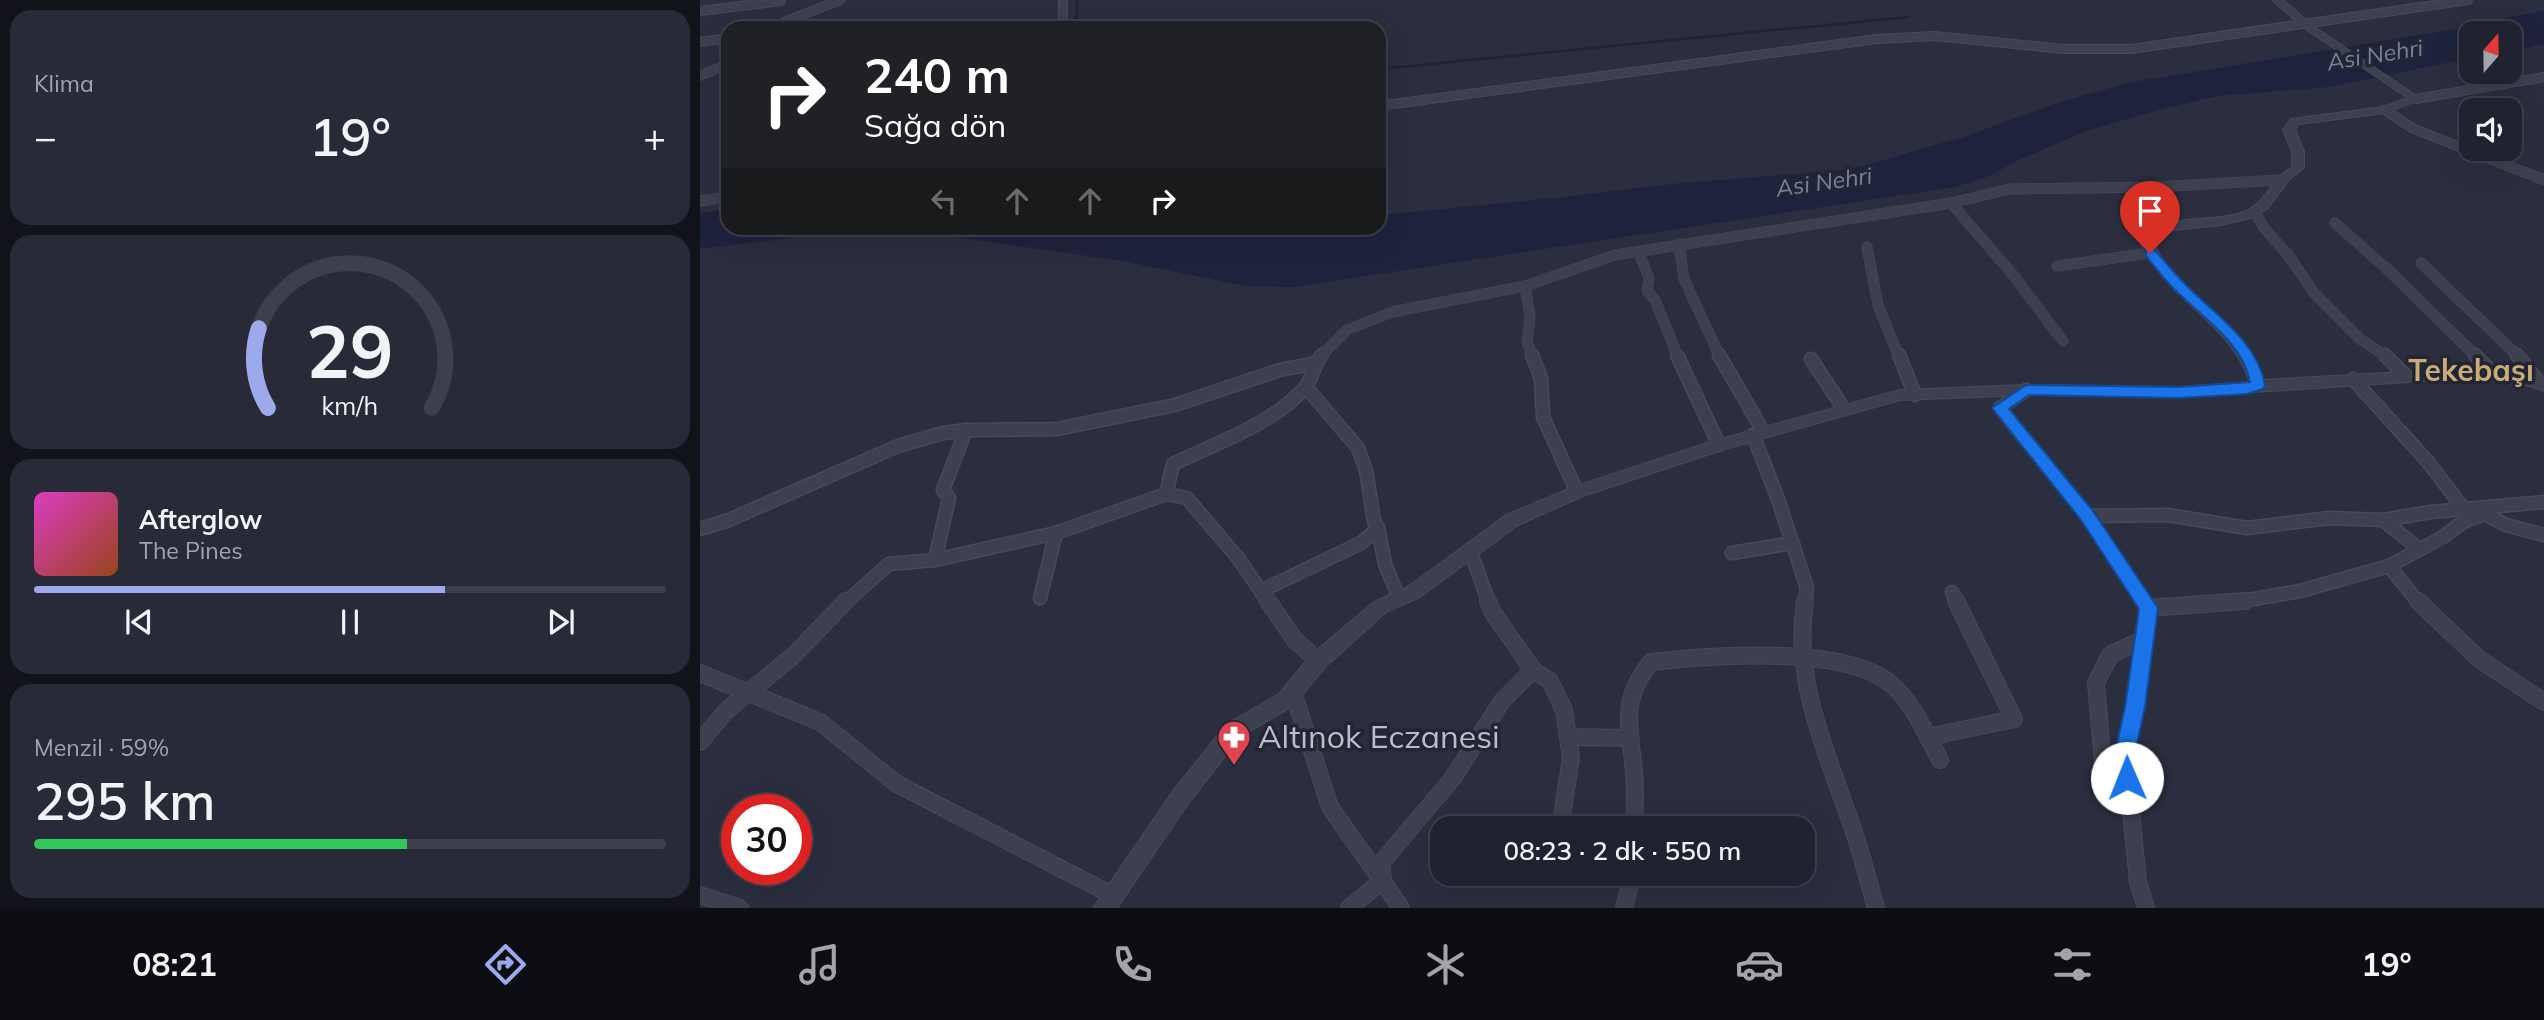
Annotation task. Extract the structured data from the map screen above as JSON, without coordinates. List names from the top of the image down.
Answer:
{
  "districts": ["Tekebaşı"],
  "water": ["Asi Nehri"],
  "places": {
    "pharmacy": ["Altınok Eczanesi"]
  },
  "north": "top",
  "page": {
    "tile": [
      "Klima",
      ["Menzil · 59%", "295 km"]
    ],
    "turn": ["240 m", "Sağa dön"],
    "heat": ["−", "19°", "+"],
    "song": ["Afterglow", "The Pines"],
    "limit": "30",
    "trip": "08:23 · 2 dk · 550 m",
    "tabs": ["08:21", "19°"],
    "gauge": ["29", "km/h"]
  }
}
